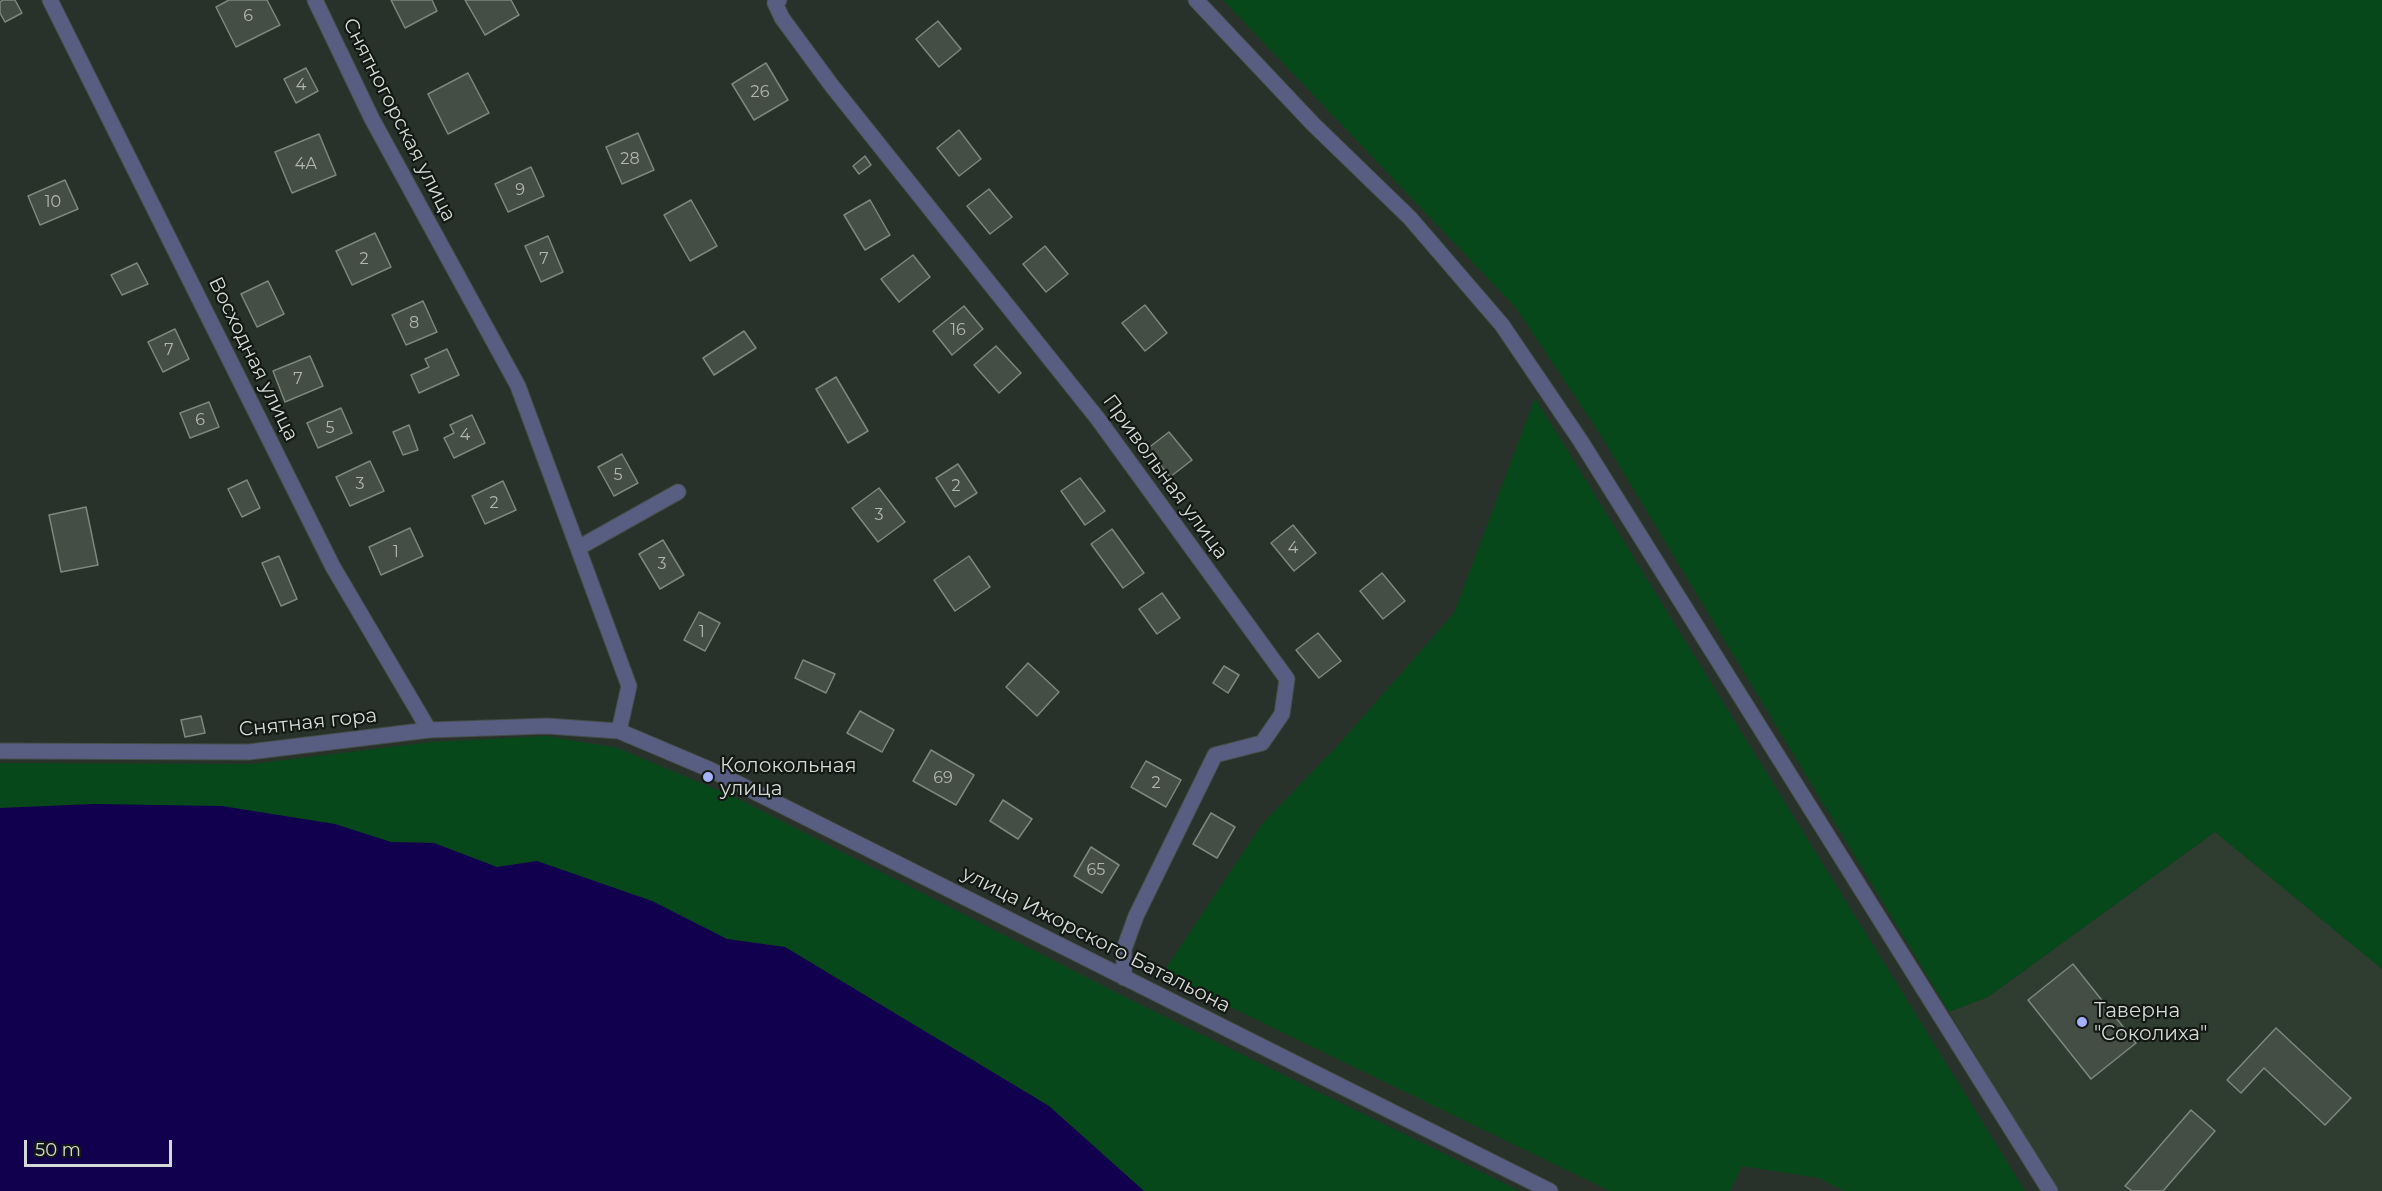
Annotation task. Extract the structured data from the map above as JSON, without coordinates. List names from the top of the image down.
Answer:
{
  "streets": {
    "street": [
      "Снятногорская улица",
      "Восходная улица",
      "Привольная улица",
      "Снятная гора",
      "улица Ижорского Батальона"
    ]
  },
  "crossings": [
    ["Восходная улица", "Снятная гора"],
    ["Привольная улица", "улица Ижорского Батальона"],
    ["Снятная гора", "улица Ижорского Батальона"]
  ],
  "places": ["Колокольная улица", "Таверна \"Соколиха\""],
  "house_numbers": [
    "6",
    "4",
    "26",
    "28",
    "4А",
    "9",
    "10",
    "2",
    "7",
    "8",
    "16",
    "7",
    "7",
    "6",
    "5",
    "4",
    "5",
    "3",
    "2",
    "2",
    "3",
    "4",
    "1",
    "3",
    "1",
    "69",
    "2",
    "65"
  ],
  "scale_bar": "50 m"
}
